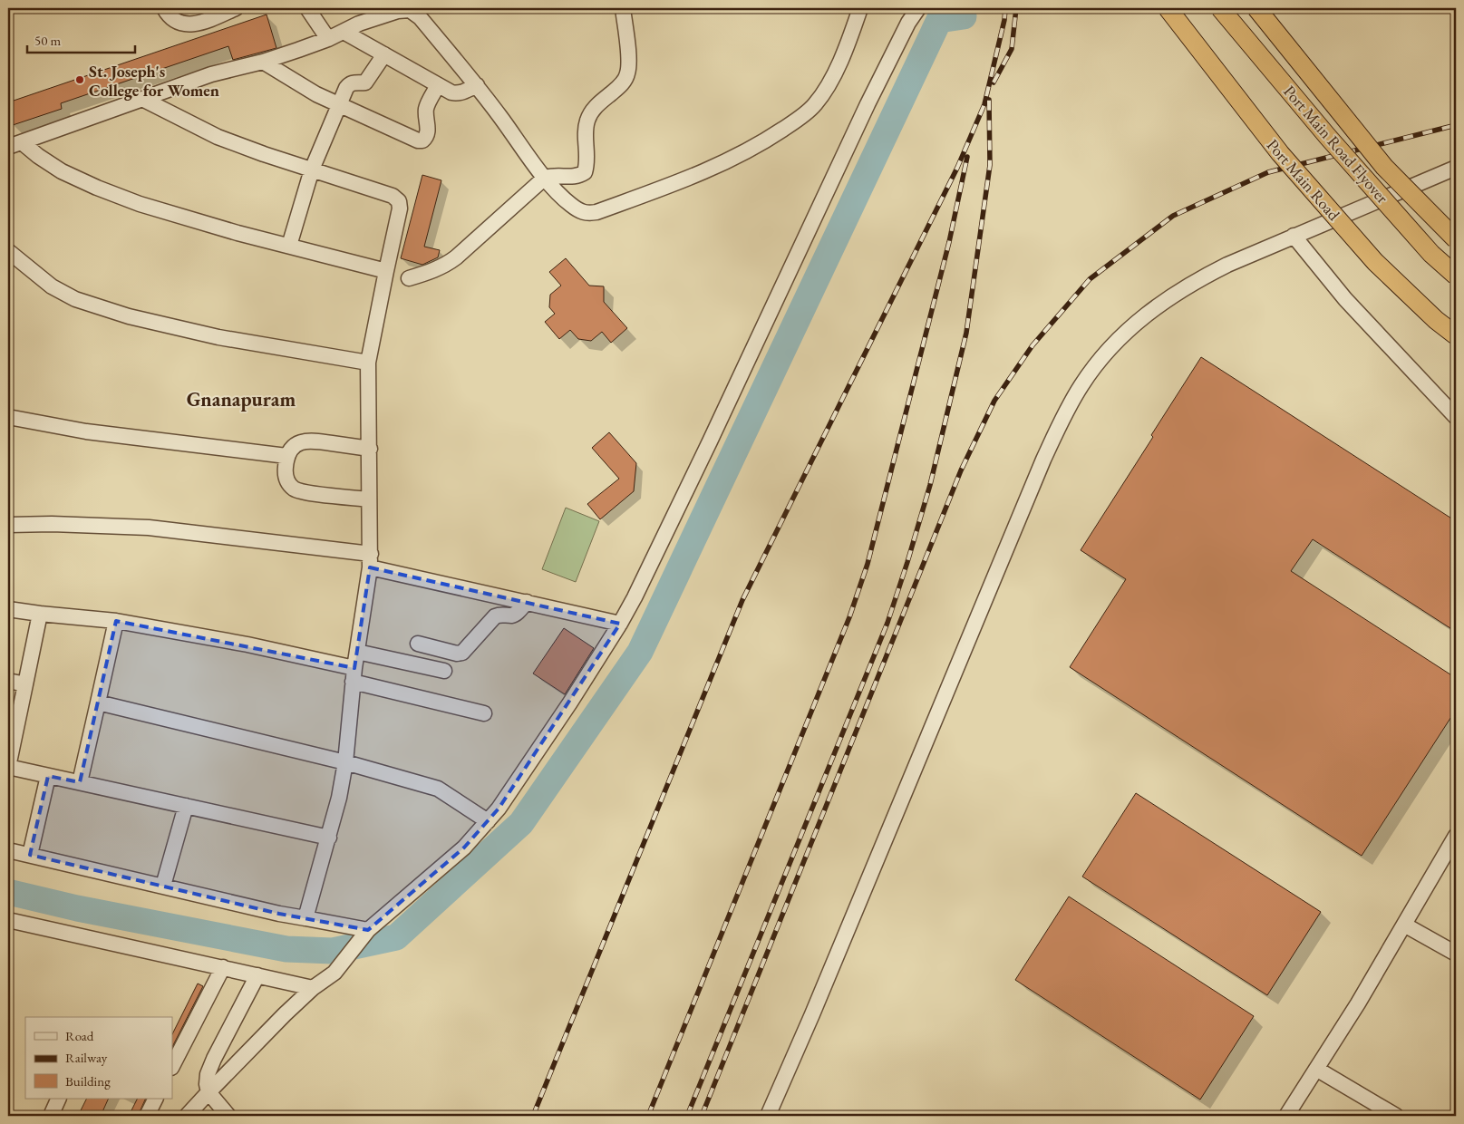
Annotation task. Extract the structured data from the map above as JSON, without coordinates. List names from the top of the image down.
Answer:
{
  "streets": {
    "main road": ["Port Main Road Flyover", "Port Main Road"]
  },
  "districts": ["Gnanapuram"],
  "places": ["St. Joseph's College for Women"],
  "legend": ["Road", "Railway", "Building"],
  "scale_bar": "50 m"
}
